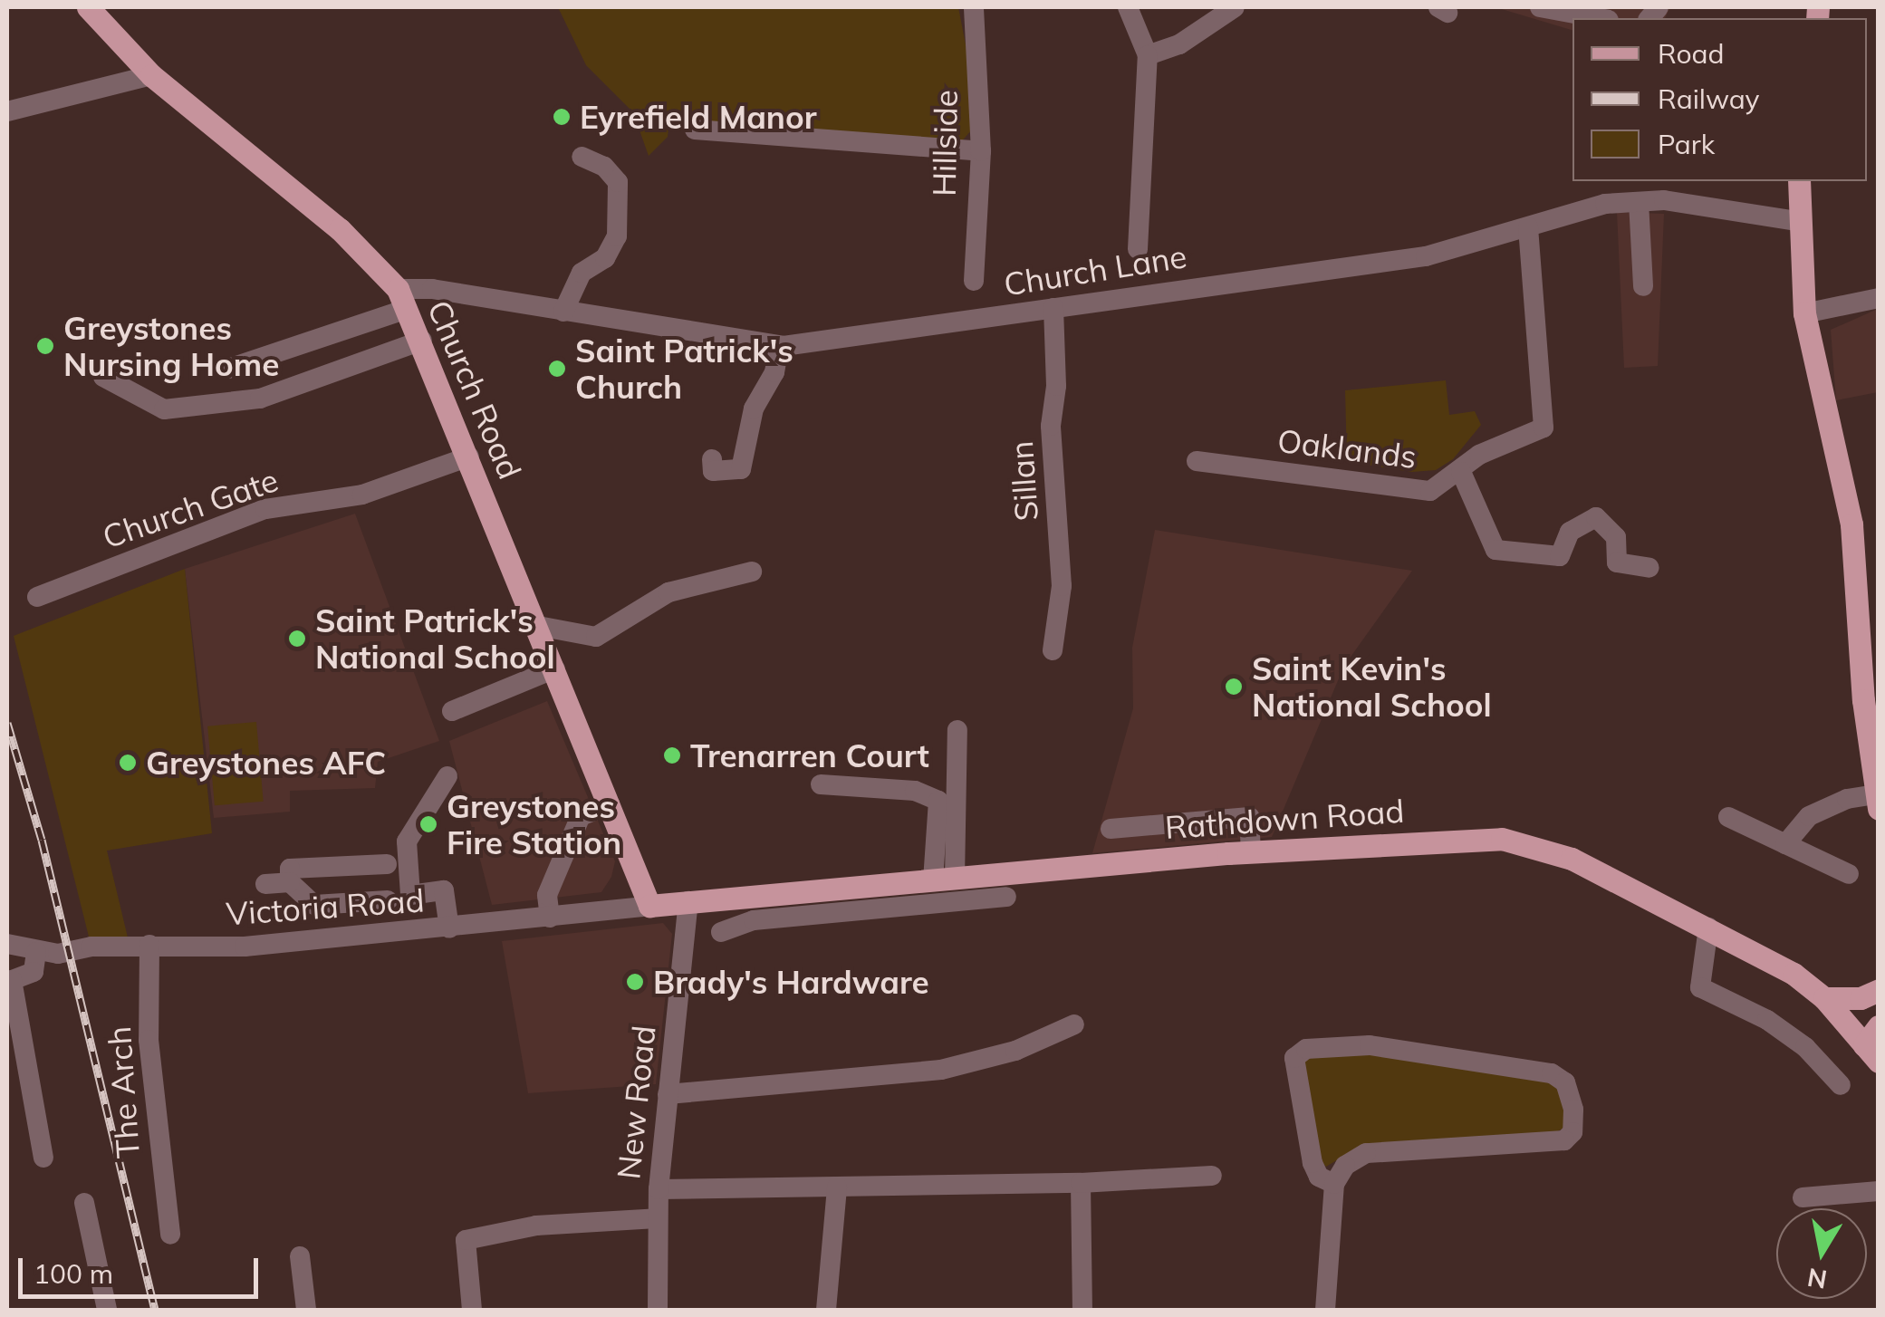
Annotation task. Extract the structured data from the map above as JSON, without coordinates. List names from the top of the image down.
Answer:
{
  "streets": {
    "main road": ["Church Road", "Rathdown Road"],
    "street": [
      "Hillside",
      "Church Lane",
      "Oaklands",
      "Sillan",
      "Church Gate",
      "Victoria Road",
      "The Arch",
      "New Road"
    ]
  },
  "crossings": [
    ["Church Lane", "Church Road"],
    ["Church Lane", "Oaklands"],
    ["Church Lane", "Sillan"],
    ["Church Road", "Church Gate"],
    ["Church Road", "Rathdown Road"],
    ["Church Road", "Victoria Road"],
    ["Rathdown Road", "Victoria Road"],
    ["Rathdown Road", "New Road"],
    ["Victoria Road", "The Arch"]
  ],
  "places": [
    "Eyrefield Manor",
    "Greystones Nursing Home",
    "Saint Patrick's Church",
    "Saint Patrick's National School",
    "Saint Kevin's National School",
    "Trenarren Court",
    "Greystones AFC",
    "Greystones Fire Station",
    "Brady's Hardware"
  ],
  "legend": ["Road", "Railway", "Park"],
  "scale_bar": "100 m",
  "north": "bottom"
}
